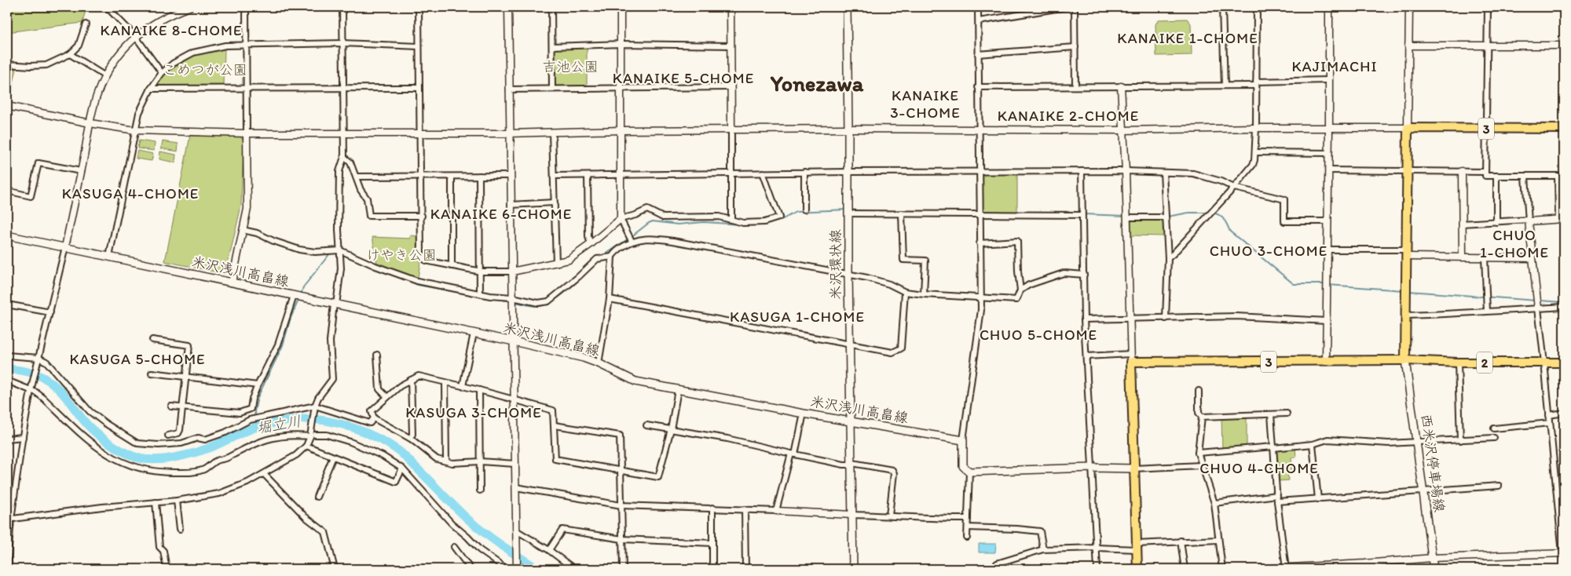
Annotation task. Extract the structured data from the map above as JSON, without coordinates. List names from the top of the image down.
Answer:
{
  "streets": {
    "main road": [
      "3",
      "米沢環状線",
      "米沢浅川高畠線",
      "2",
      "西米沢停車場線"
    ]
  },
  "crossings": [
    ["3", "2"],
    ["3", "西米沢停車場線"],
    ["米沢環状線", "米沢浅川高畠線"],
    ["2", "西米沢停車場線"]
  ],
  "districts": [
    "KANAIKE 8-CHOME",
    "KANAIKE 1-CHOME",
    "KAJIMACHI",
    "KANAIKE 5-CHOME",
    "Yonezawa",
    "KANAIKE 3-CHOME",
    "KANAIKE 2-CHOME",
    "KASUGA 4-CHOME",
    "KANAIKE 6-CHOME",
    "CHUO 1-CHOME",
    "CHUO 3-CHOME",
    "KASUGA 1-CHOME",
    "CHUO 5-CHOME",
    "KASUGA 5-CHOME",
    "KASUGA 3-CHOME",
    "CHUO 4-CHOME"
  ],
  "water": ["堀立川"],
  "parks": ["吉池公園", "こめつが公園", "けやき公園"]
}
